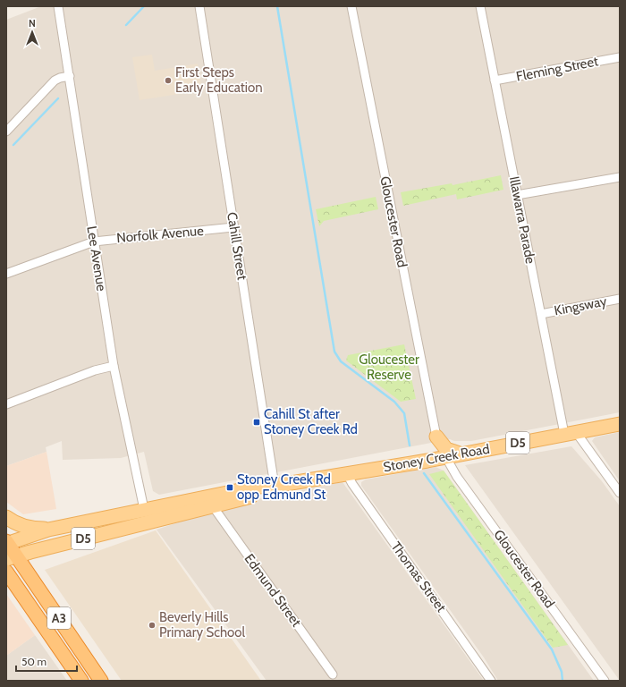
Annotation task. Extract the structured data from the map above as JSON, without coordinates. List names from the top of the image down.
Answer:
{
  "streets": {
    "highway": ["A3"],
    "main road": ["D5", "Stoney Creek Road"],
    "street": [
      "Fleming Street",
      "Illawarra Parade",
      "Gloucester Road",
      "Norfolk Avenue",
      "Cahill Street",
      "Lee Avenue",
      "Kingsway",
      "Thomas Street",
      "Edmund Street"
    ]
  },
  "crossings": [
    ["Fleming Street", "Illawarra Parade"],
    ["Illawarra Parade", "Kingsway"],
    ["Illawarra Parade", "Stoney Creek Road"],
    ["Gloucester Road", "Stoney Creek Road"],
    ["Norfolk Avenue", "Cahill Street"],
    ["Norfolk Avenue", "Lee Avenue"],
    ["Cahill Street", "Stoney Creek Road"],
    ["Lee Avenue", "Stoney Creek Road"],
    ["Stoney Creek Road", "Thomas Street"],
    ["Stoney Creek Road", "Edmund Street"],
    ["Stoney Creek Road", "A3"]
  ],
  "parks": ["Gloucester Reserve"],
  "places": {
    "other": ["First Steps Early Education", "Beverly Hills Primary School"],
    "transit": ["Cahill St after Stoney Creek Rd", "Stoney Creek Rd opp Edmund St"]
  },
  "scale_bar": "50 m",
  "north": "top"
}
